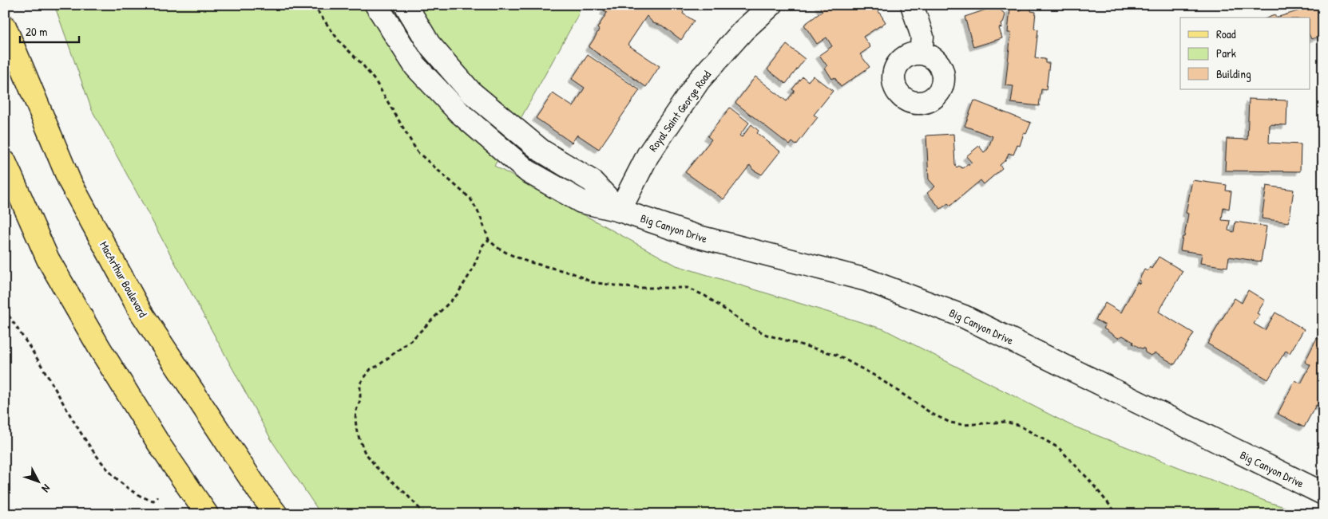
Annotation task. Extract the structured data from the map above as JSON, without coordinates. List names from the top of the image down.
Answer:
{
  "streets": {
    "main road": ["MacArthur Boulevard"],
    "street": ["Royal Saint George Road", "Big Canyon Drive"]
  },
  "crossings": [
    ["Royal Saint George Road", "Big Canyon Drive"]
  ],
  "legend": ["Road", "Park", "Building"],
  "scale_bar": "20 m",
  "north": "bottom right"
}
